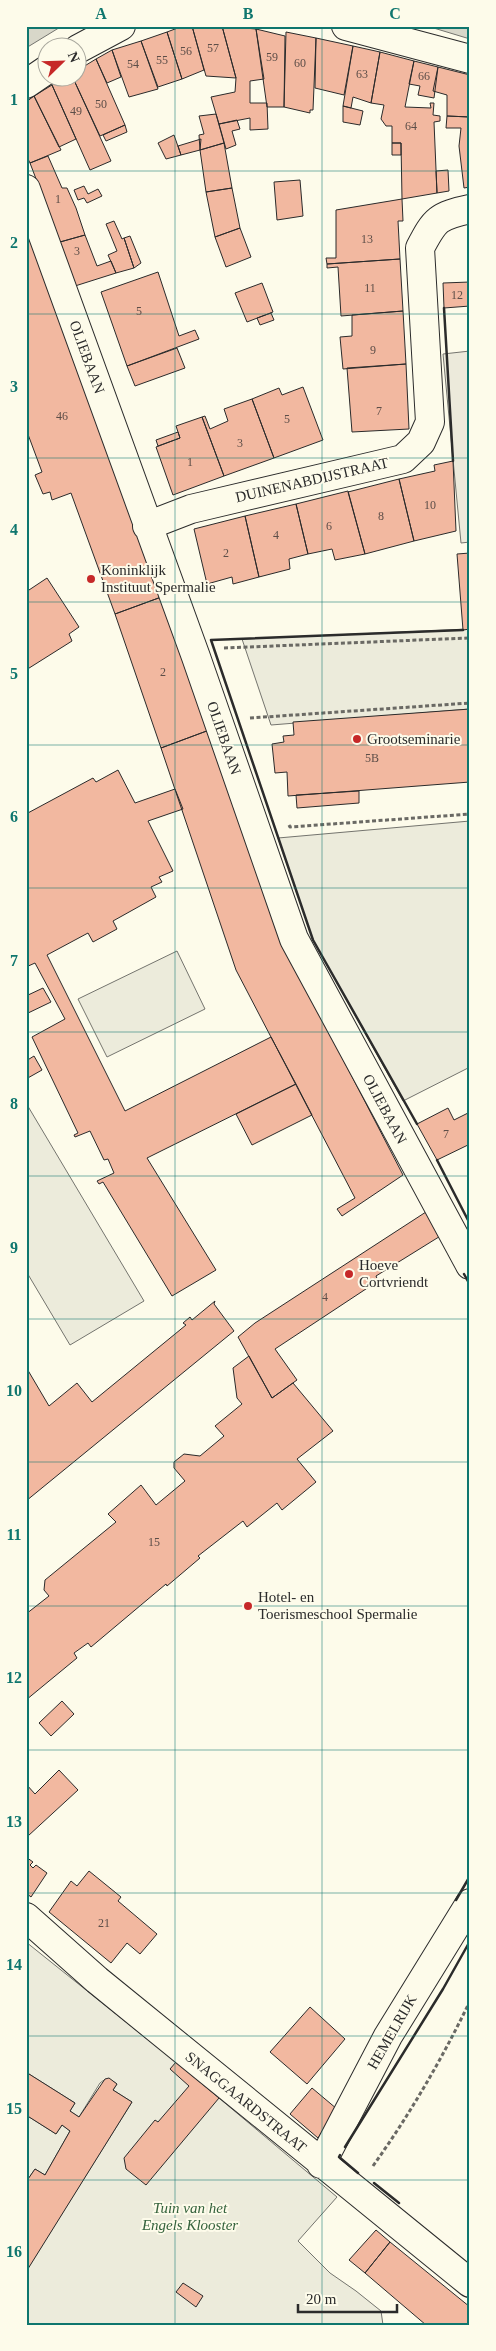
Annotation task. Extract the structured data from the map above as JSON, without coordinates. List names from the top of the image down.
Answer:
{
  "streets": {
    "street": [
      "OLIEBAAN",
      "DUINENABDIJSTRAAT",
      "HEMELRIJK",
      "SNAGGAARDSTRAAT"
    ]
  },
  "crossings": [
    ["OLIEBAAN", "DUINENABDIJSTRAAT"],
    ["HEMELRIJK", "SNAGGAARDSTRAAT"]
  ],
  "parks": ["Tuin van het Engels Klooster"],
  "places": [
    "Koninklijk Instituut Spermalie",
    "Grootseminarie",
    "Hoeve Cortvriendt",
    "Hotel- en Toerismeschool Spermalie"
  ],
  "house_numbers": [
    "57",
    "56",
    "59",
    "55",
    "60",
    "54",
    "63",
    "66",
    "50",
    "49",
    "64",
    "1",
    "13",
    "3",
    "11",
    "12",
    "5",
    "9",
    "7",
    "46",
    "5",
    "3",
    "1",
    "10",
    "8",
    "6",
    "4",
    "2",
    "2",
    "5B",
    "7",
    "4",
    "15",
    "21"
  ],
  "scale_bar": "20 m",
  "north": "top right",
  "grid": {
    "columns": ["A", "B", "C"],
    "rows": [
      "1",
      "2",
      "3",
      "4",
      "5",
      "6",
      "7",
      "8",
      "9",
      "10",
      "11",
      "12",
      "13",
      "14",
      "15",
      "16"
    ]
  }
}
